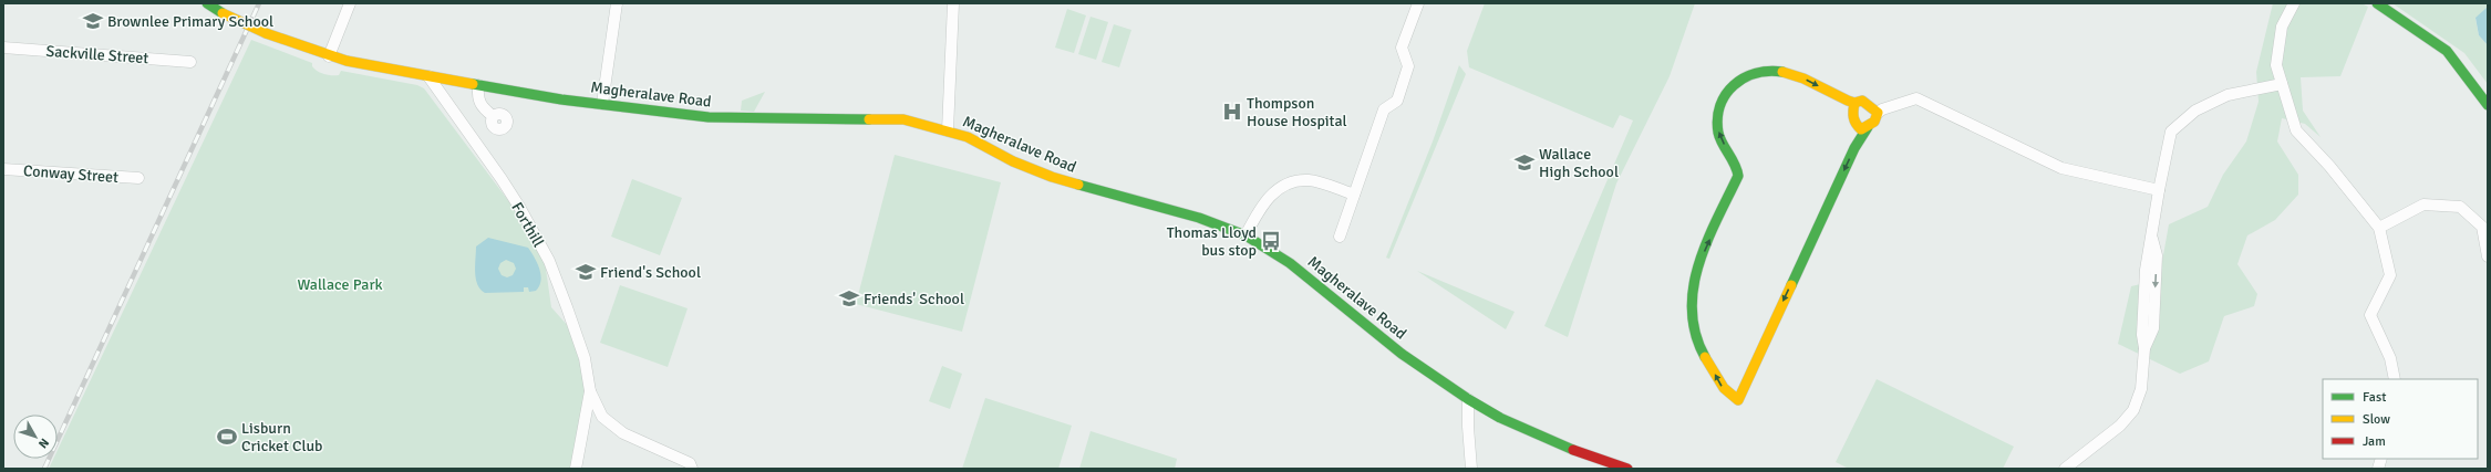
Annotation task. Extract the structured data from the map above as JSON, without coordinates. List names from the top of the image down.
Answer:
{
  "streets": {
    "street": [
      "Sackville Street",
      "Magheralave Road",
      "Conway Street",
      "Forthill"
    ]
  },
  "crossings": [
    ["Magheralave Road", "Forthill"]
  ],
  "parks": ["Wallace Park"],
  "places": {
    "school or university": [
      "Brownlee Primary School",
      "Wallace High School",
      "Friend's School",
      "Friends' School"
    ],
    "hospital": ["Thompson House Hospital"],
    "bus stop": ["Thomas Lloyd bus stop"],
    "sports": ["Lisburn Cricket Club"]
  },
  "legend": ["Fast", "Slow", "Jam"],
  "north": "bottom right"
}
